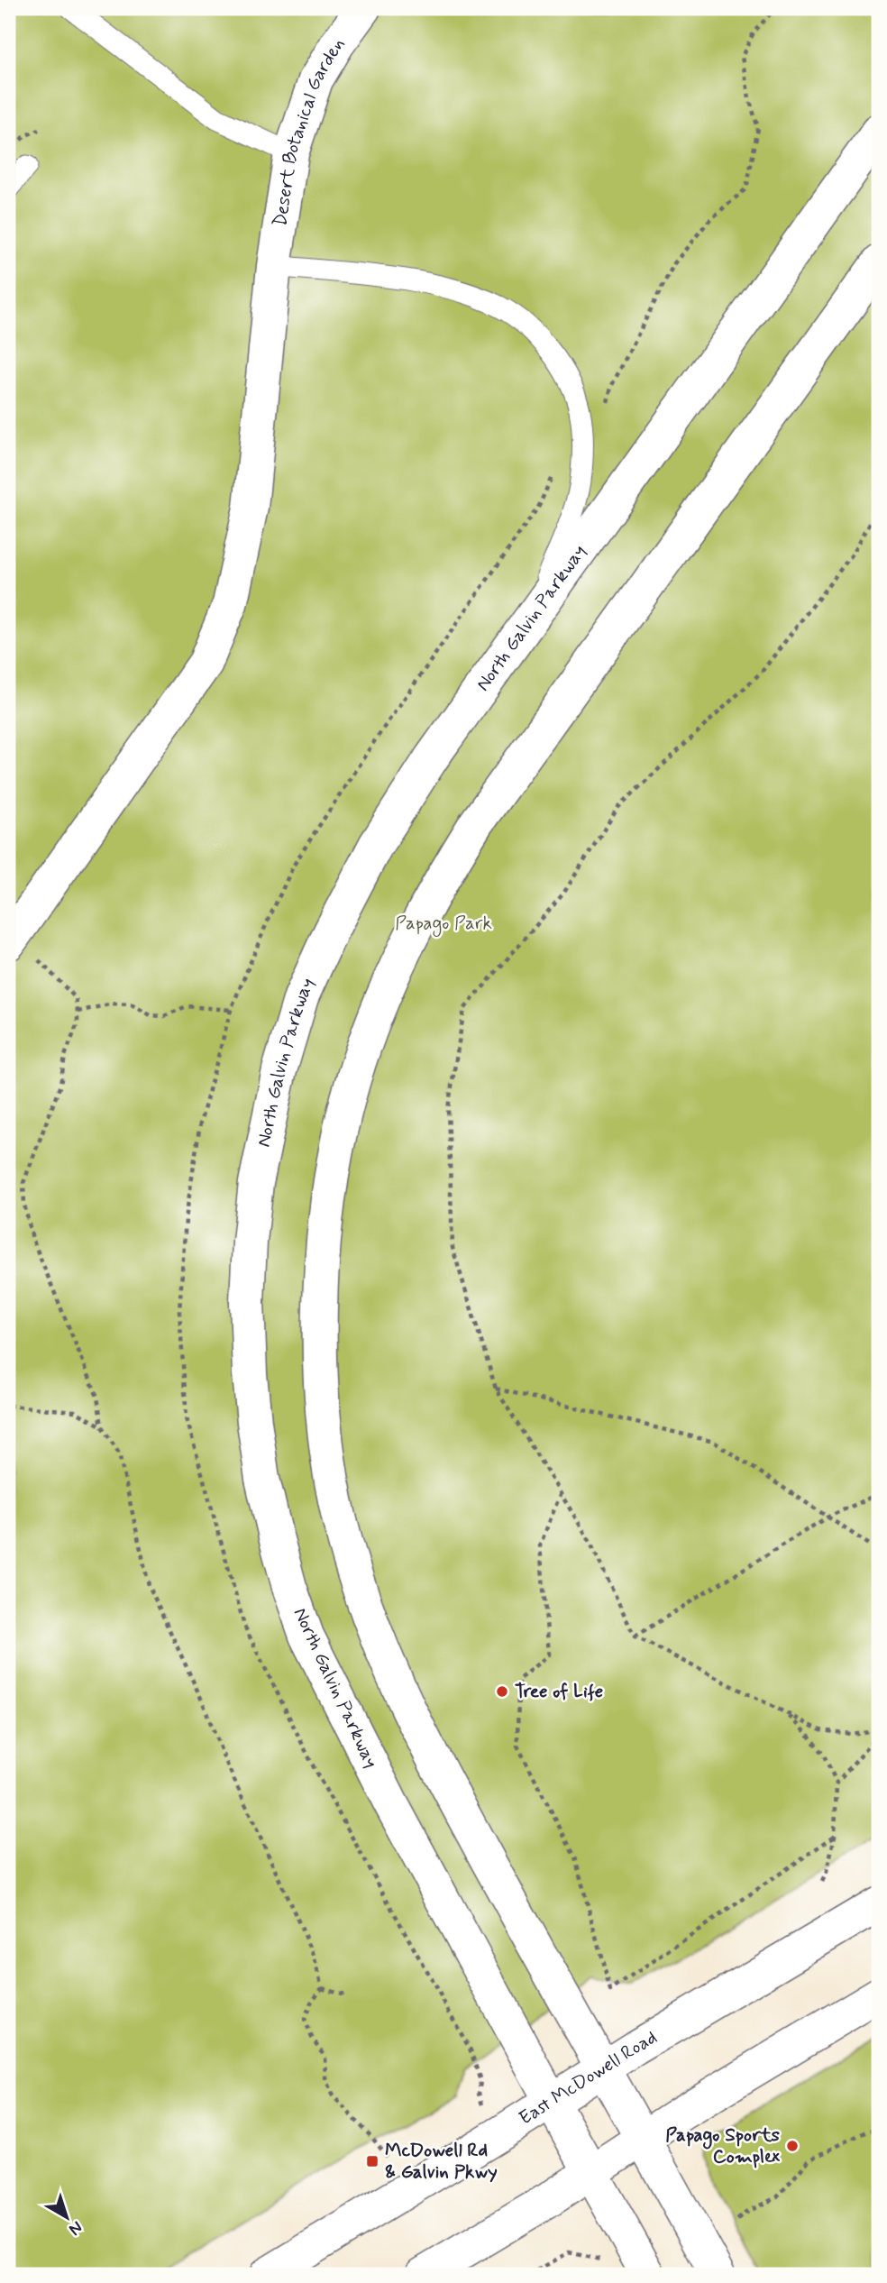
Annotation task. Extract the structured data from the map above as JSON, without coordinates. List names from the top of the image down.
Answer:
{
  "streets": {
    "main road": ["Desert Botanical Garden", "North Galvin Parkway", "East McDowell Road"]
  },
  "crossings": [
    ["North Galvin Parkway", "East McDowell Road"]
  ],
  "parks": ["Papago Park"],
  "places": {
    "other": ["Tree of Life", "Papago Sports Complex"],
    "transit": ["McDowell Rd & Galvin Pkwy"]
  },
  "north": "bottom right"
}
